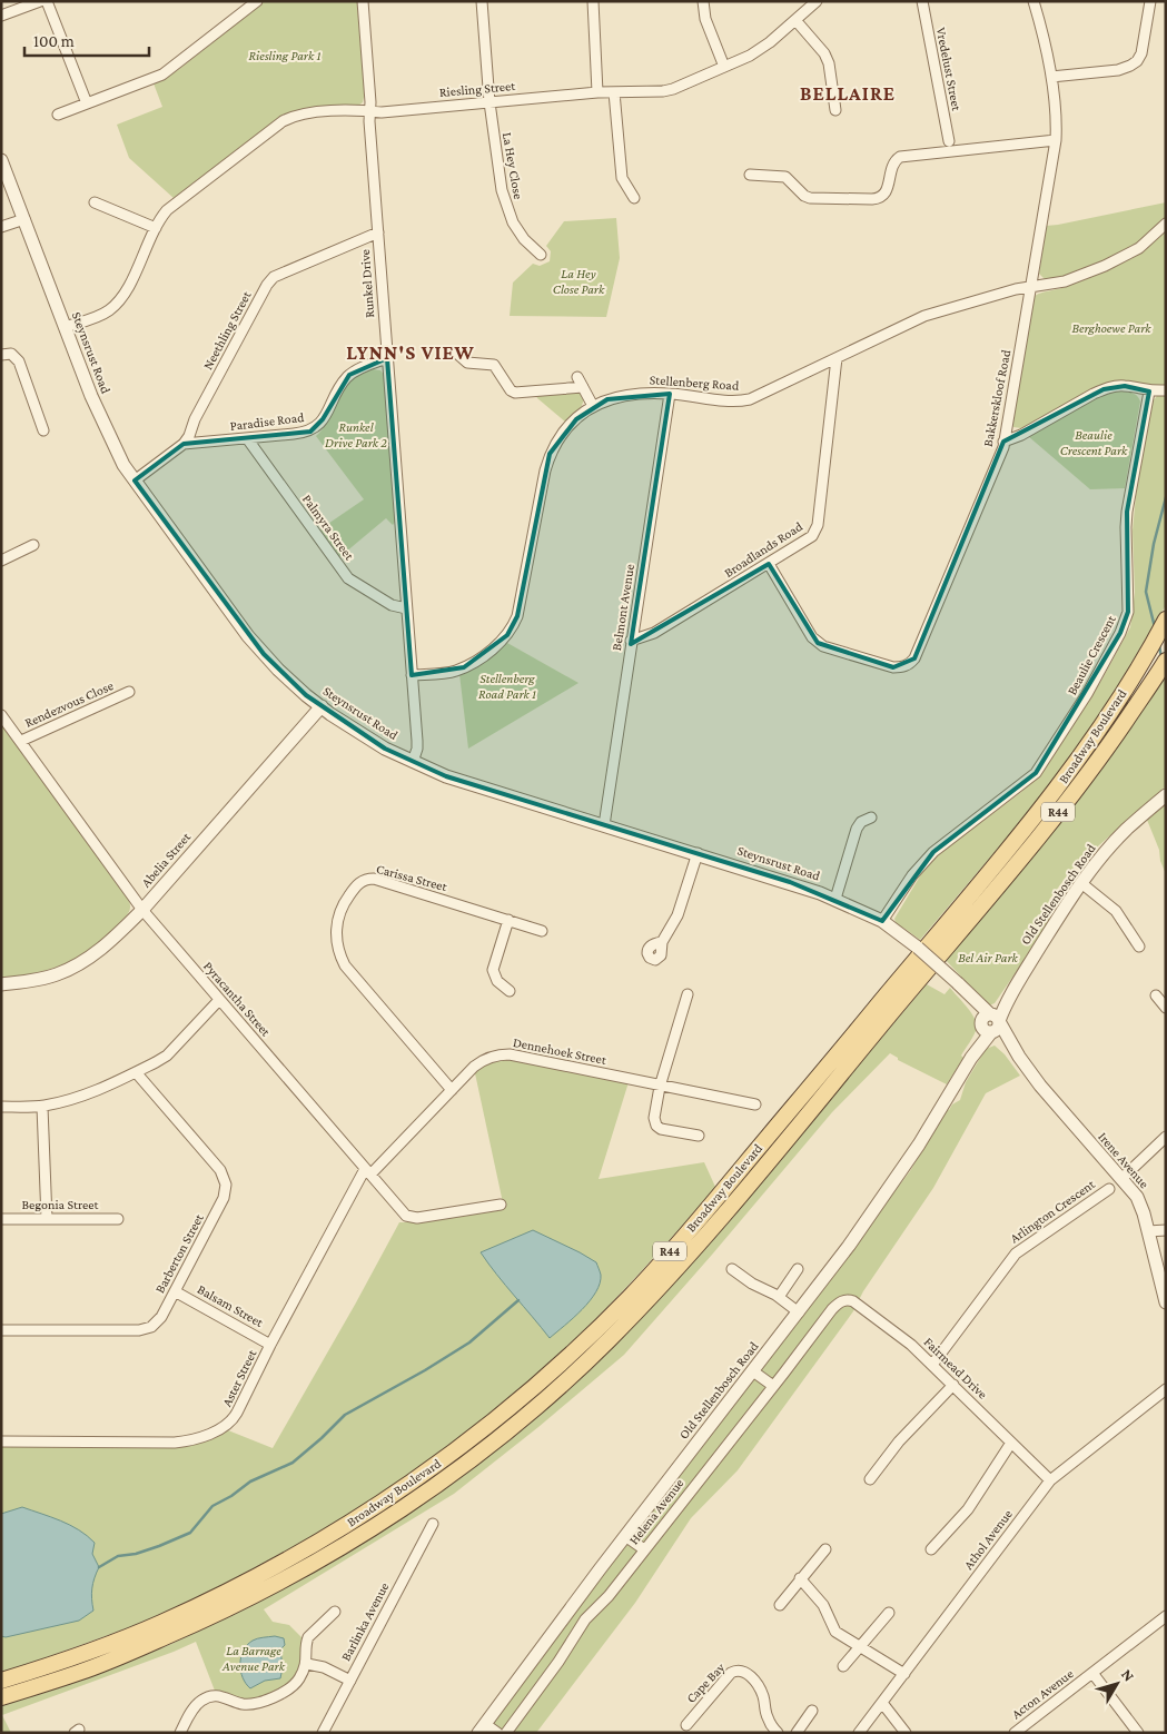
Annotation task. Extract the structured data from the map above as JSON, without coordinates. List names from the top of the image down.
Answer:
{
  "streets": {
    "main road": ["Broadway Boulevard", "R44"],
    "street": [
      "Vredelust Street",
      "Riesling Street",
      "La Hey Close",
      "Runkel Drive",
      "Neethling Street",
      "Steynsrust Road",
      "Stellenberg Road",
      "Bakkerskloof Road",
      "Paradise Road",
      "Palmyra Street",
      "Broadlands Road",
      "Belmont Avenue",
      "Beaulie Crescent",
      "Rendezvous Close",
      "Abelia Street",
      "Carissa Street",
      "Old Stellenbosch Road",
      "Pyracantha Street",
      "Dennehoek Street",
      "Irene Avenue",
      "Begonia Street",
      "Arlington Crescent",
      "Barberton Street",
      "Balsam Street",
      "Fairmead Drive",
      "Aster Street",
      "Helena Avenue",
      "Athol Avenue",
      "Barlinka Avenue",
      "Cape Bay",
      "Acton Avenue"
    ]
  },
  "crossings": [
    ["Riesling Street", "La Hey Close"],
    ["Riesling Street", "Runkel Drive"],
    ["Riesling Street", "Steynsrust Road"],
    ["Runkel Drive", "Neethling Street"],
    ["Runkel Drive", "Steynsrust Road"],
    ["Runkel Drive", "Stellenberg Road"],
    ["Runkel Drive", "Paradise Road"],
    ["Runkel Drive", "Palmyra Street"],
    ["Neethling Street", "Steynsrust Road"],
    ["Neethling Street", "Paradise Road"],
    ["Steynsrust Road", "Belmont Avenue"],
    ["Steynsrust Road", "Beaulie Crescent"],
    ["Steynsrust Road", "Abelia Street"],
    ["Steynsrust Road", "Old Stellenbosch Road"],
    ["Steynsrust Road", "Irene Avenue"],
    ["Stellenberg Road", "Bakkerskloof Road"],
    ["Stellenberg Road", "Broadlands Road"],
    ["Stellenberg Road", "Belmont Avenue"],
    ["Bakkerskloof Road", "Broadlands Road"],
    ["Paradise Road", "Palmyra Street"],
    ["Broadlands Road", "Belmont Avenue"],
    ["Rendezvous Close", "Pyracantha Street"],
    ["Abelia Street", "Pyracantha Street"],
    ["Carissa Street", "Dennehoek Street"],
    ["Old Stellenbosch Road", "Irene Avenue"],
    ["Pyracantha Street", "Dennehoek Street"],
    ["Pyracantha Street", "Aster Street"],
    ["Dennehoek Street", "Aster Street"],
    ["Arlington Crescent", "Fairmead Drive"],
    ["Barberton Street", "Balsam Street"],
    ["Balsam Street", "Aster Street"],
    ["Fairmead Drive", "Helena Avenue"],
    ["Fairmead Drive", "Athol Avenue"]
  ],
  "districts": ["BELLAIRE", "LYNN'S VIEW"],
  "parks": [
    "Riesling Park 1",
    "La Hey Close Park",
    "Berghoewe Park",
    "Runkel Drive Park 2",
    "Beaulie Crescent Park",
    "Stellenberg Road Park 1",
    "Bel Air Park",
    "La Barrage Avenue Park"
  ],
  "scale_bar": "100 m",
  "north": "top right"
}
